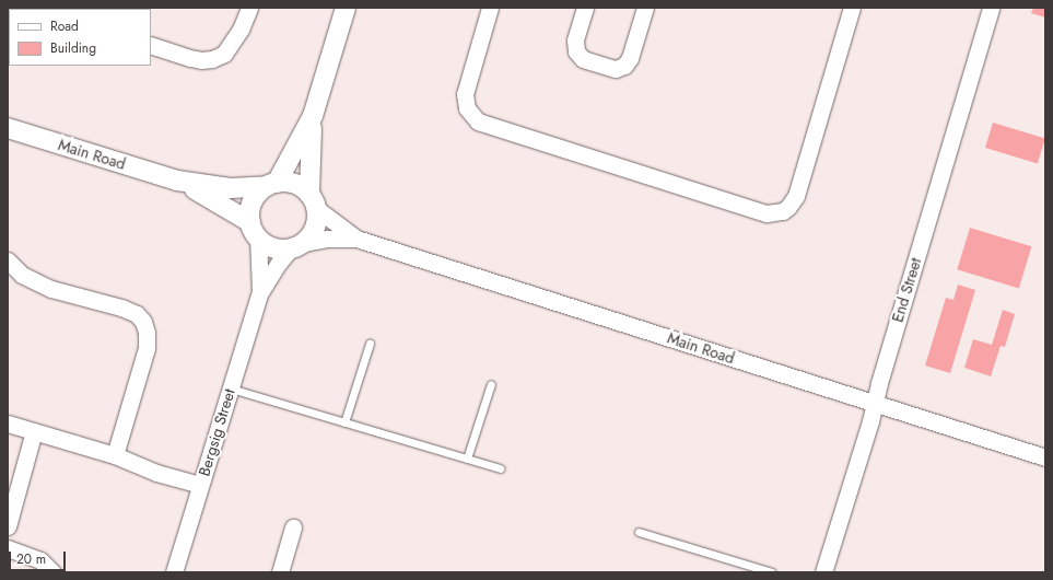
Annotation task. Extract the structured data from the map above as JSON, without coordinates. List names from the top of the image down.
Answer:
{
  "streets": {
    "street": ["Main Road", "End Street", "Bergsig Street"]
  },
  "crossings": [
    ["Main Road", "End Street"],
    ["Main Road", "Bergsig Street"]
  ],
  "legend": ["Road", "Building"],
  "scale_bar": "20 m"
}
